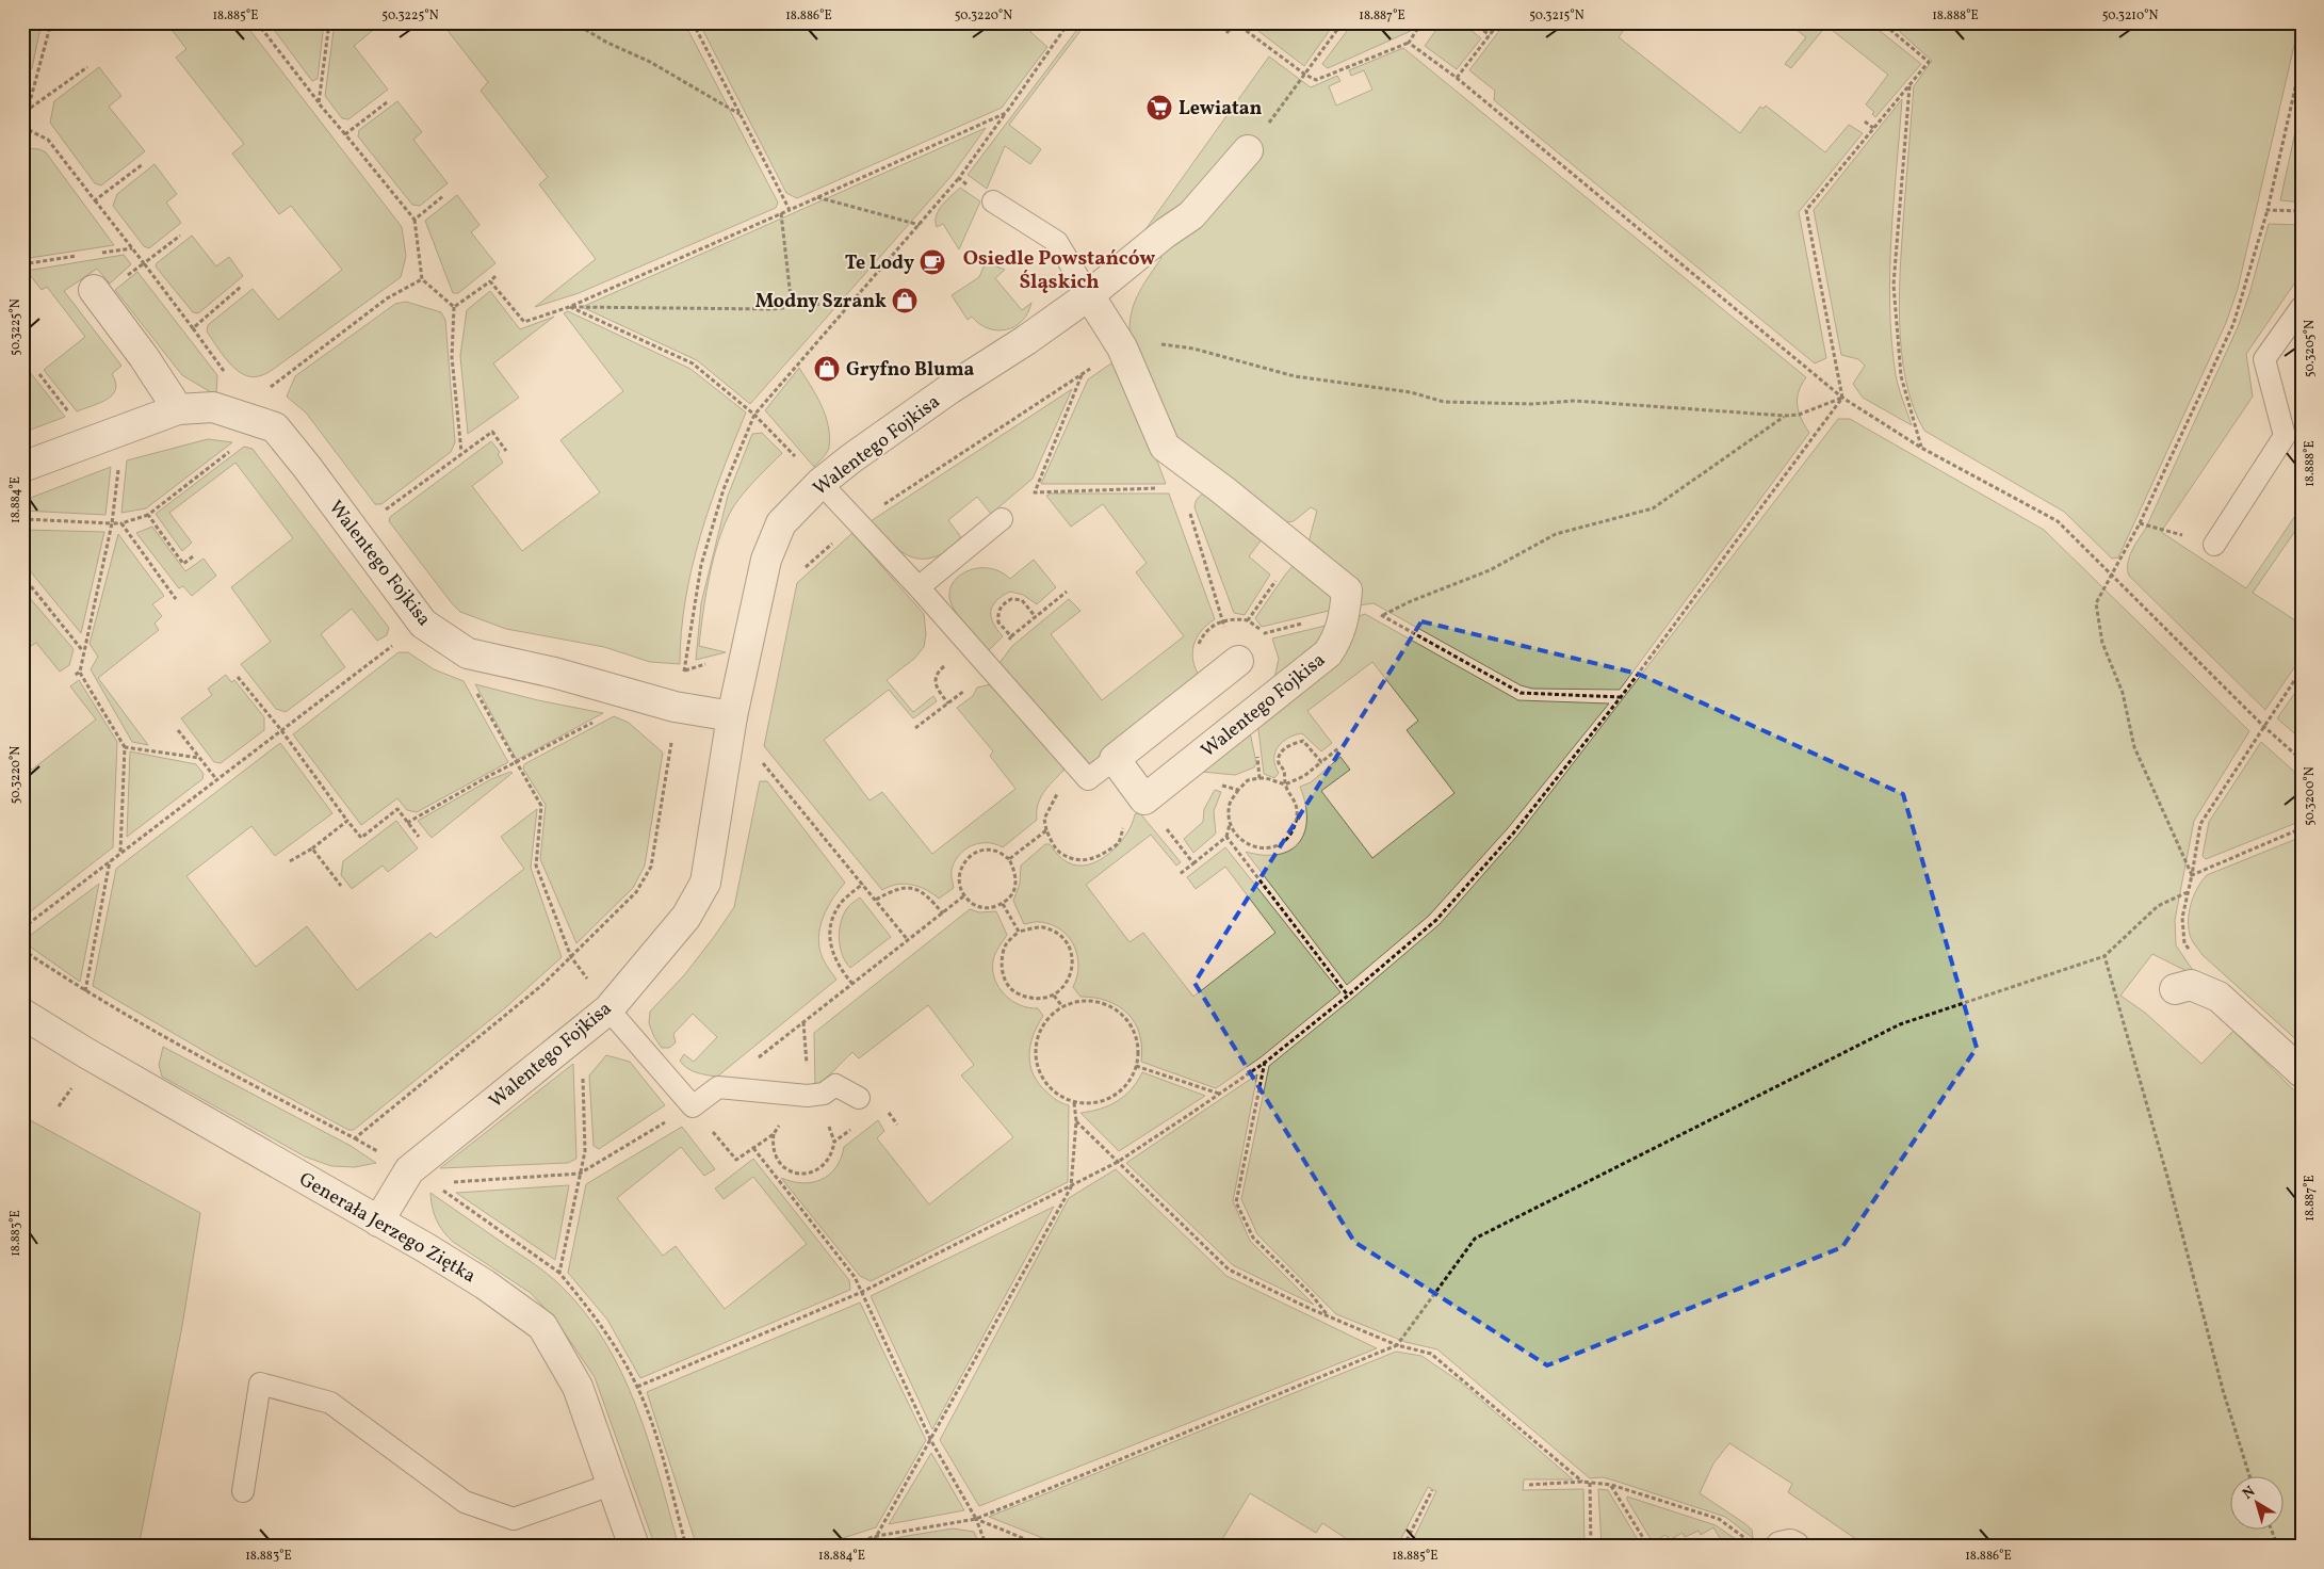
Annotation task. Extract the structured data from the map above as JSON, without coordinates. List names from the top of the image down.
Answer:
{
  "streets": {
    "street": ["Walentego Fojkisa", "Generała Jerzego Ziętka"]
  },
  "crossings": [
    ["Walentego Fojkisa", "Generała Jerzego Ziętka"]
  ],
  "districts": ["Osiedle Powstańców Śląskich"],
  "places": {
    "supermarket": ["Lewiatan"],
    "cafe": ["Te Lody"],
    "shop": ["Modny Szrank", "Gryfno Bluma"]
  },
  "north": "top left",
  "coordinates": [
    "18.885°E",
    "50.3225°N",
    "18.886°E",
    "50.3220°N",
    "18.887°E",
    "50.3215°N",
    "18.888°E",
    "50.3210°N",
    "50.3205°N",
    "18.884°E",
    "50.3200°N",
    "18.883°E"
  ]
}
